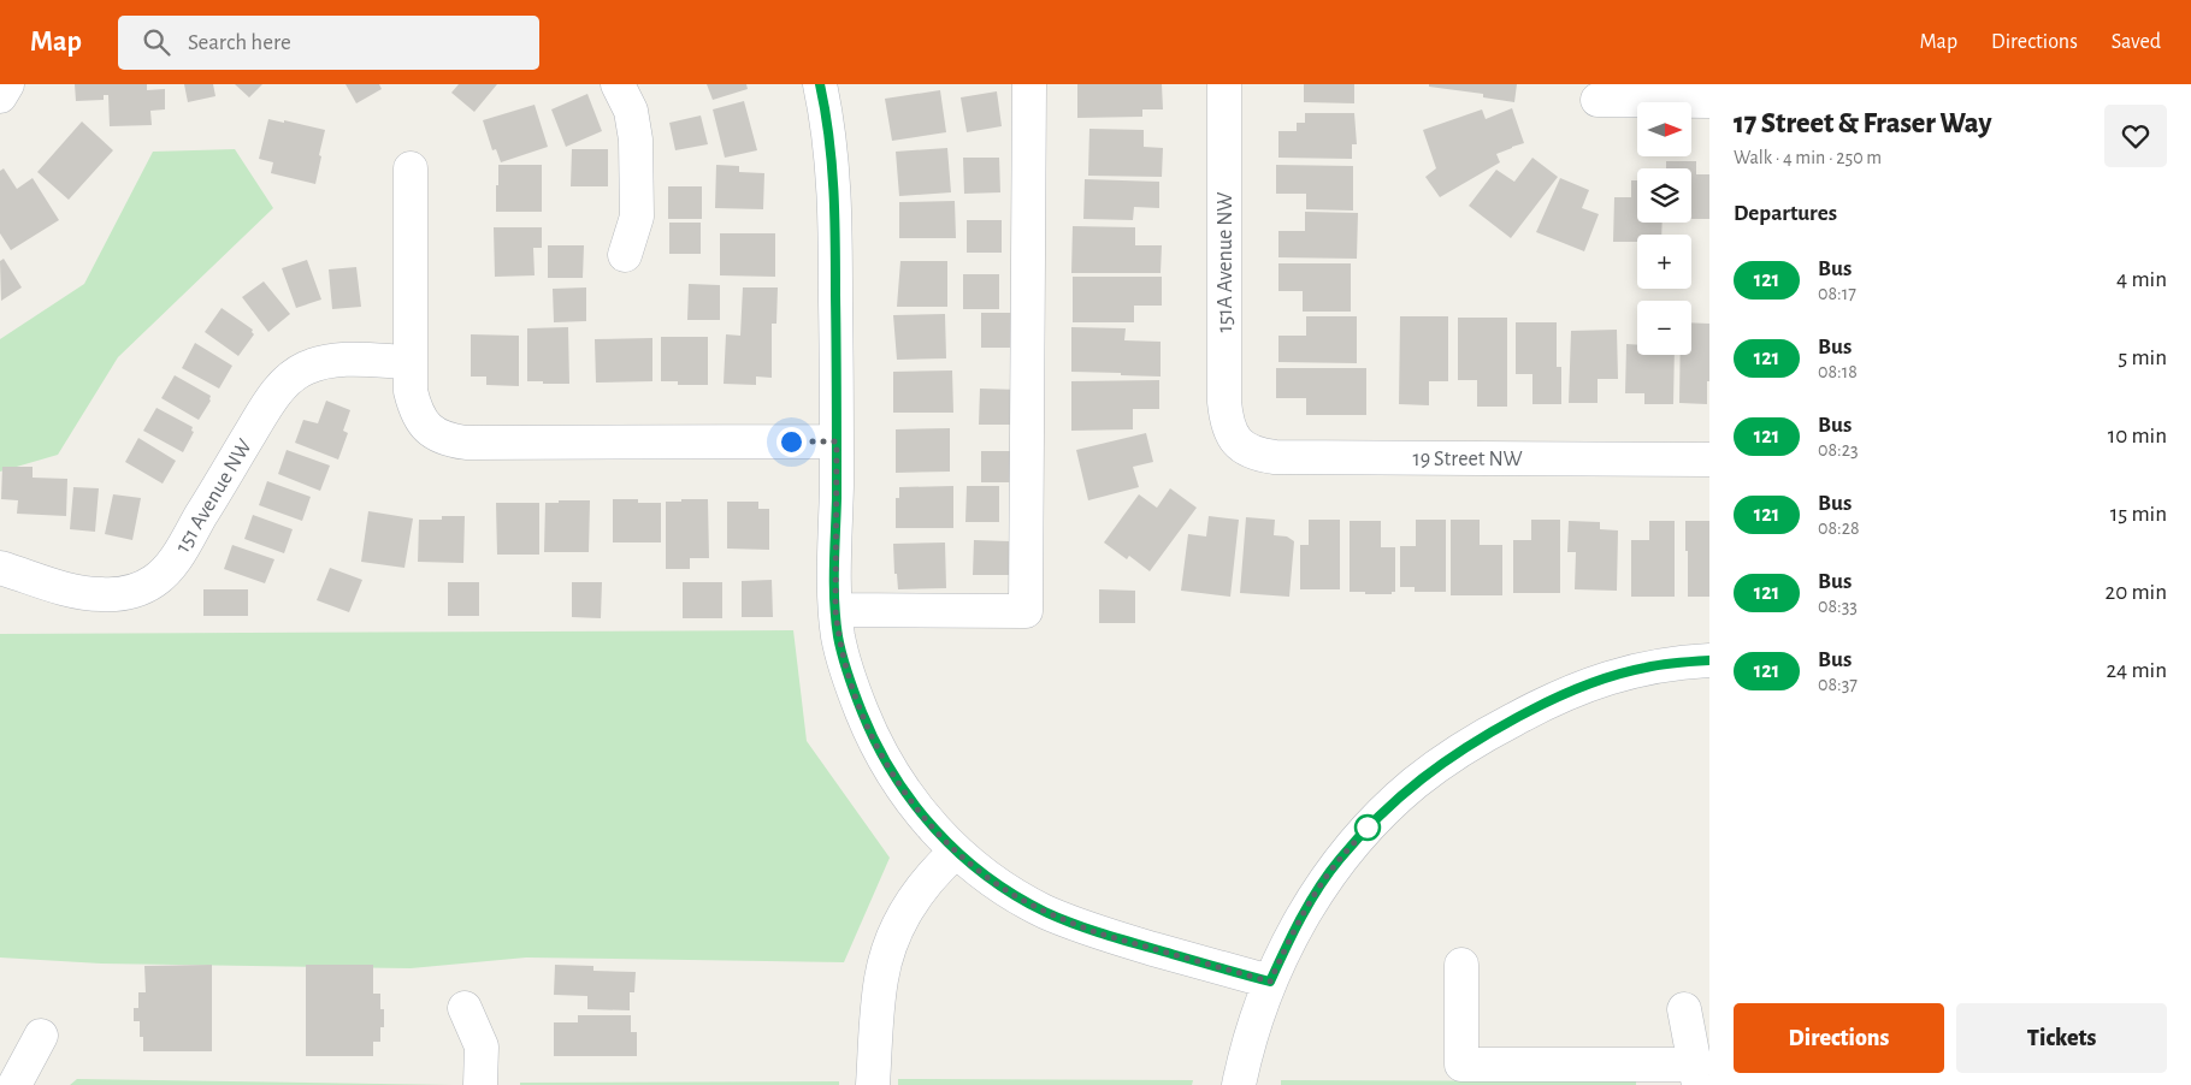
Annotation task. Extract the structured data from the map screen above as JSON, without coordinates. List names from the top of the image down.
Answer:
{
  "streets": {
    "street": ["151A Avenue NW", "19 Street NW", "151 Avenue NW"]
  },
  "crossings": [
    ["151A Avenue NW", "19 Street NW"]
  ],
  "lines": ["bus line 121"],
  "north": "right",
  "page": {
    "header": "Map",
    "search": "Search here",
    "nav": ["Map", "Directions", "Saved"],
    "heading": [
      ["17 Street & Fraser Way", "Walk · 4 min · 250 m"],
      "Departures"
    ],
    "map_buttons": ["+", "−"],
    "list": [
      {
        "mark": "121",
        "name": "Bus",
        "note": "08:17",
        "value": "4 min"
      },
      {
        "mark": "121",
        "name": "Bus",
        "note": "08:18",
        "value": "5 min"
      },
      {
        "mark": "121",
        "name": "Bus",
        "note": "08:23",
        "value": "10 min"
      },
      {
        "mark": "121",
        "name": "Bus",
        "note": "08:28",
        "value": "15 min"
      },
      {
        "mark": "121",
        "name": "Bus",
        "note": "08:33",
        "value": "20 min"
      },
      {
        "mark": "121",
        "name": "Bus",
        "note": "08:37",
        "value": "24 min"
      }
    ],
    "buttons": ["Directions", "Tickets"]
  }
}
